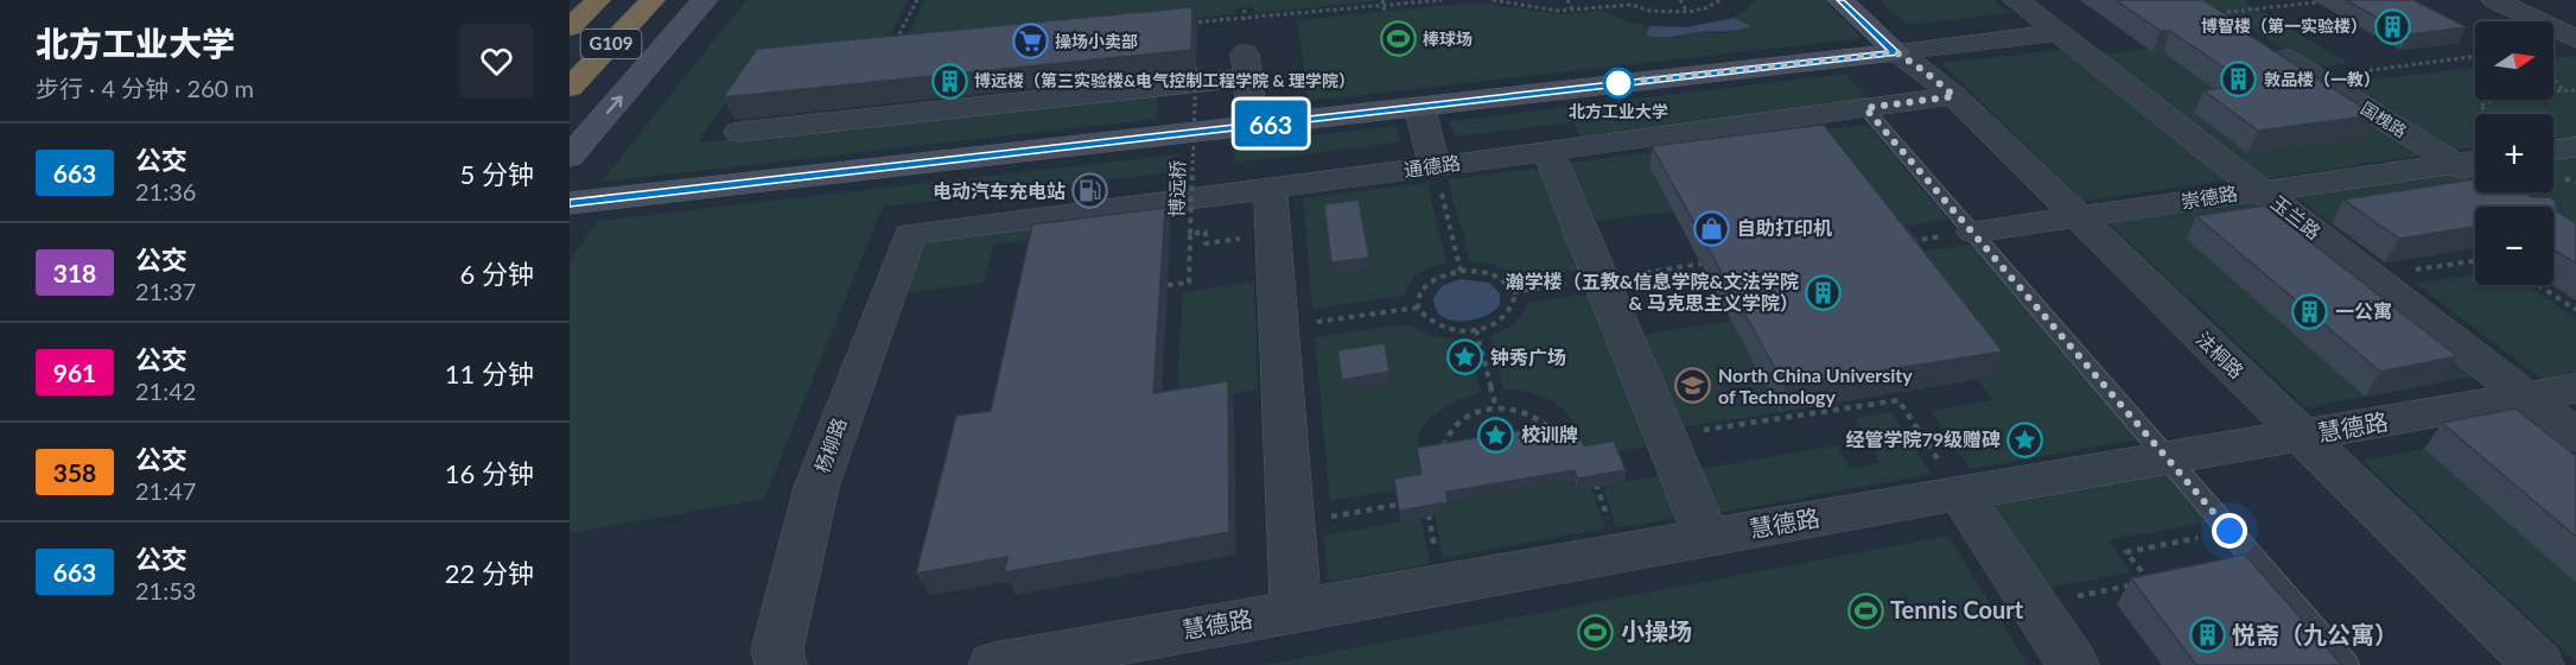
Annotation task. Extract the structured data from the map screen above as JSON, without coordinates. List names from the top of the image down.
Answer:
{
  "streets": {
    "highway": ["G109"],
    "street": [
      "国槐路",
      "通德路",
      "崇德路",
      "玉兰路",
      "法桐路",
      "慧德路",
      "杨柳路"
    ],
    "path": ["博远桥"]
  },
  "crossings": [
    ["国槐路", "崇德路"],
    ["通德路", "法桐路"],
    ["通德路", "杨柳路"],
    ["崇德路", "玉兰路"],
    ["崇德路", "法桐路"],
    ["玉兰路", "慧德路"],
    ["法桐路", "慧德路"]
  ],
  "places": {
    "building": [
      "博智楼（第一实验楼）",
      "敦品楼（一教）",
      "博远楼（第三实验楼&电气控制工程学院 & 理学院）",
      "瀚学楼（五教&信息学院&文法学院 & 马克思主义学院）",
      "一公寓",
      "悦斋（九公寓）"
    ],
    "sports": ["棒球场", "Tennis Court", "小操场"],
    "supermarket": ["操场小卖部"],
    "other": ["北方工业大学"],
    "fuel station": ["电动汽车充电站"],
    "shop": ["自助打印机"],
    "place": ["钟秀广场", "校训牌", "经管学院79级赠碑"],
    "school or university": ["North China University of Technology"]
  },
  "lines": ["bus line 663"],
  "north": "right",
  "page": {
    "heading": ["北方工业大学", "步行 · 4 分钟 · 260 m"],
    "on_map": "663",
    "map_buttons": ["+", "−"],
    "list": [
      {
        "mark": "663",
        "name": "公交",
        "note": "21:36",
        "value": "5 分钟"
      },
      {
        "mark": "318",
        "name": "公交",
        "note": "21:37",
        "value": "6 分钟"
      },
      {
        "mark": "961",
        "name": "公交",
        "note": "21:42",
        "value": "11 分钟"
      },
      {
        "mark": "358",
        "name": "公交",
        "note": "21:47",
        "value": "16 分钟"
      },
      {
        "mark": "663",
        "name": "公交",
        "note": "21:53",
        "value": "22 分钟"
      }
    ]
  }
}
